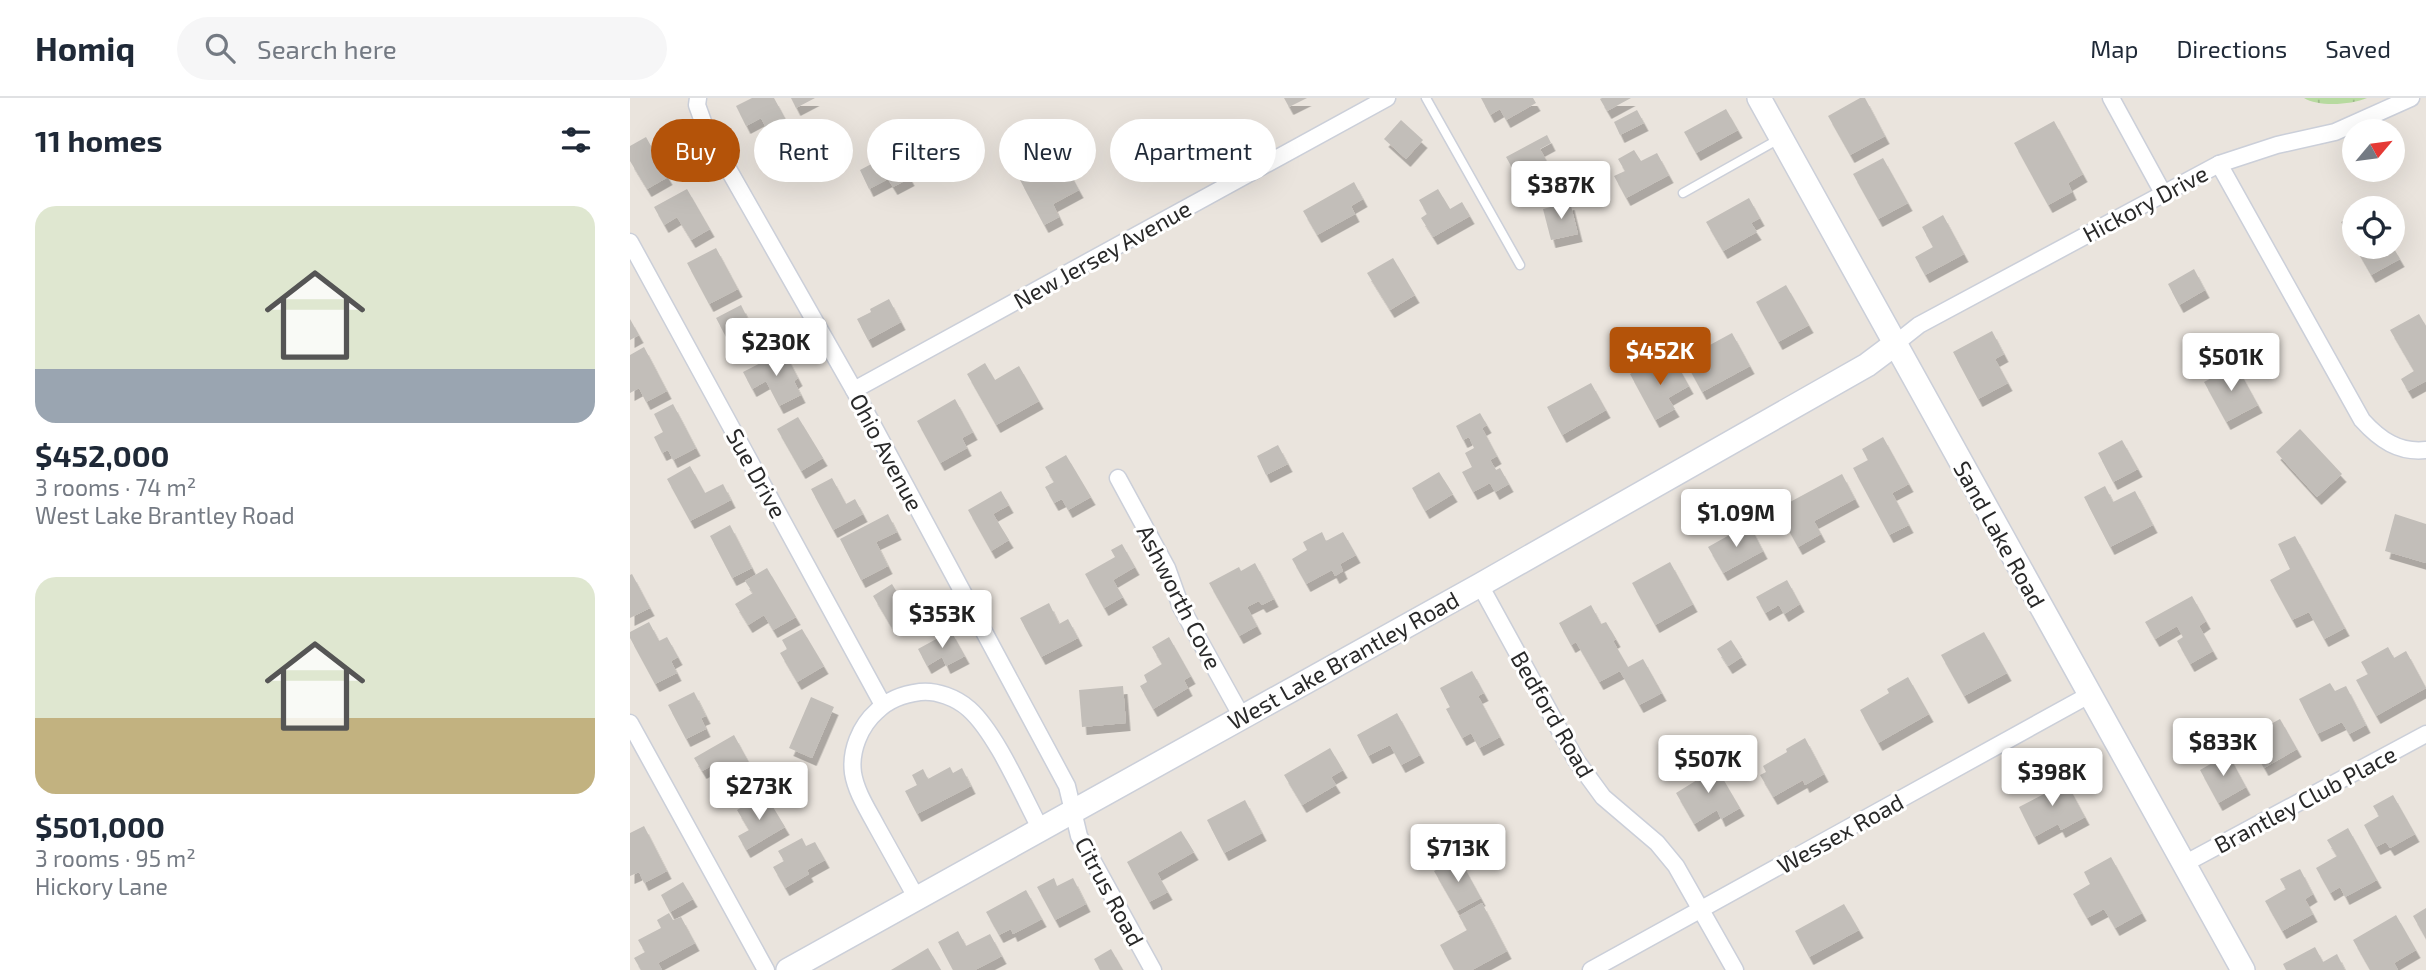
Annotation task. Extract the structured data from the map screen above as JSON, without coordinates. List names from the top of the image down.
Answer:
{
  "streets": {
    "street": [
      "Hickory Drive",
      "New Jersey Avenue",
      "Ohio Avenue",
      "Sue Drive",
      "Sand Lake Road",
      "Ashworth Cove",
      "West Lake Brantley Road",
      "Bedford Road",
      "Brantley Club Place",
      "Wessex Road",
      "Citrus Road"
    ]
  },
  "crossings": [
    ["Hickory Drive", "Sand Lake Road"],
    ["Hickory Drive", "West Lake Brantley Road"],
    ["New Jersey Avenue", "Ohio Avenue"],
    ["Ohio Avenue", "West Lake Brantley Road"],
    ["Ohio Avenue", "Citrus Road"],
    ["Sand Lake Road", "West Lake Brantley Road"],
    ["Sand Lake Road", "Brantley Club Place"],
    ["Sand Lake Road", "Wessex Road"],
    ["Ashworth Cove", "West Lake Brantley Road"],
    ["West Lake Brantley Road", "Bedford Road"],
    ["West Lake Brantley Road", "Citrus Road"],
    ["Bedford Road", "Wessex Road"]
  ],
  "north": "top right",
  "page": {
    "header": "Homiq",
    "search": "Search here",
    "nav": ["Map", "Directions", "Saved"],
    "heading": "11 homes",
    "chip": [
      "Buy",
      "Rent",
      "Filters",
      "New",
      "Apartment"
    ],
    "price": [
      "$387K",
      "$230K",
      "$452K",
      "$501K",
      "$1.09M",
      "$353K",
      "$833K",
      "$507K",
      "$398K",
      "$273K",
      "$713K"
    ],
    "list": [
      {
        "name": "$452,000",
        "note": "3 rooms · 74 m² · West Lake Brantley Road"
      },
      {
        "name": "$501,000",
        "note": "3 rooms · 95 m² · Hickory Lane"
      }
    ]
  }
}
